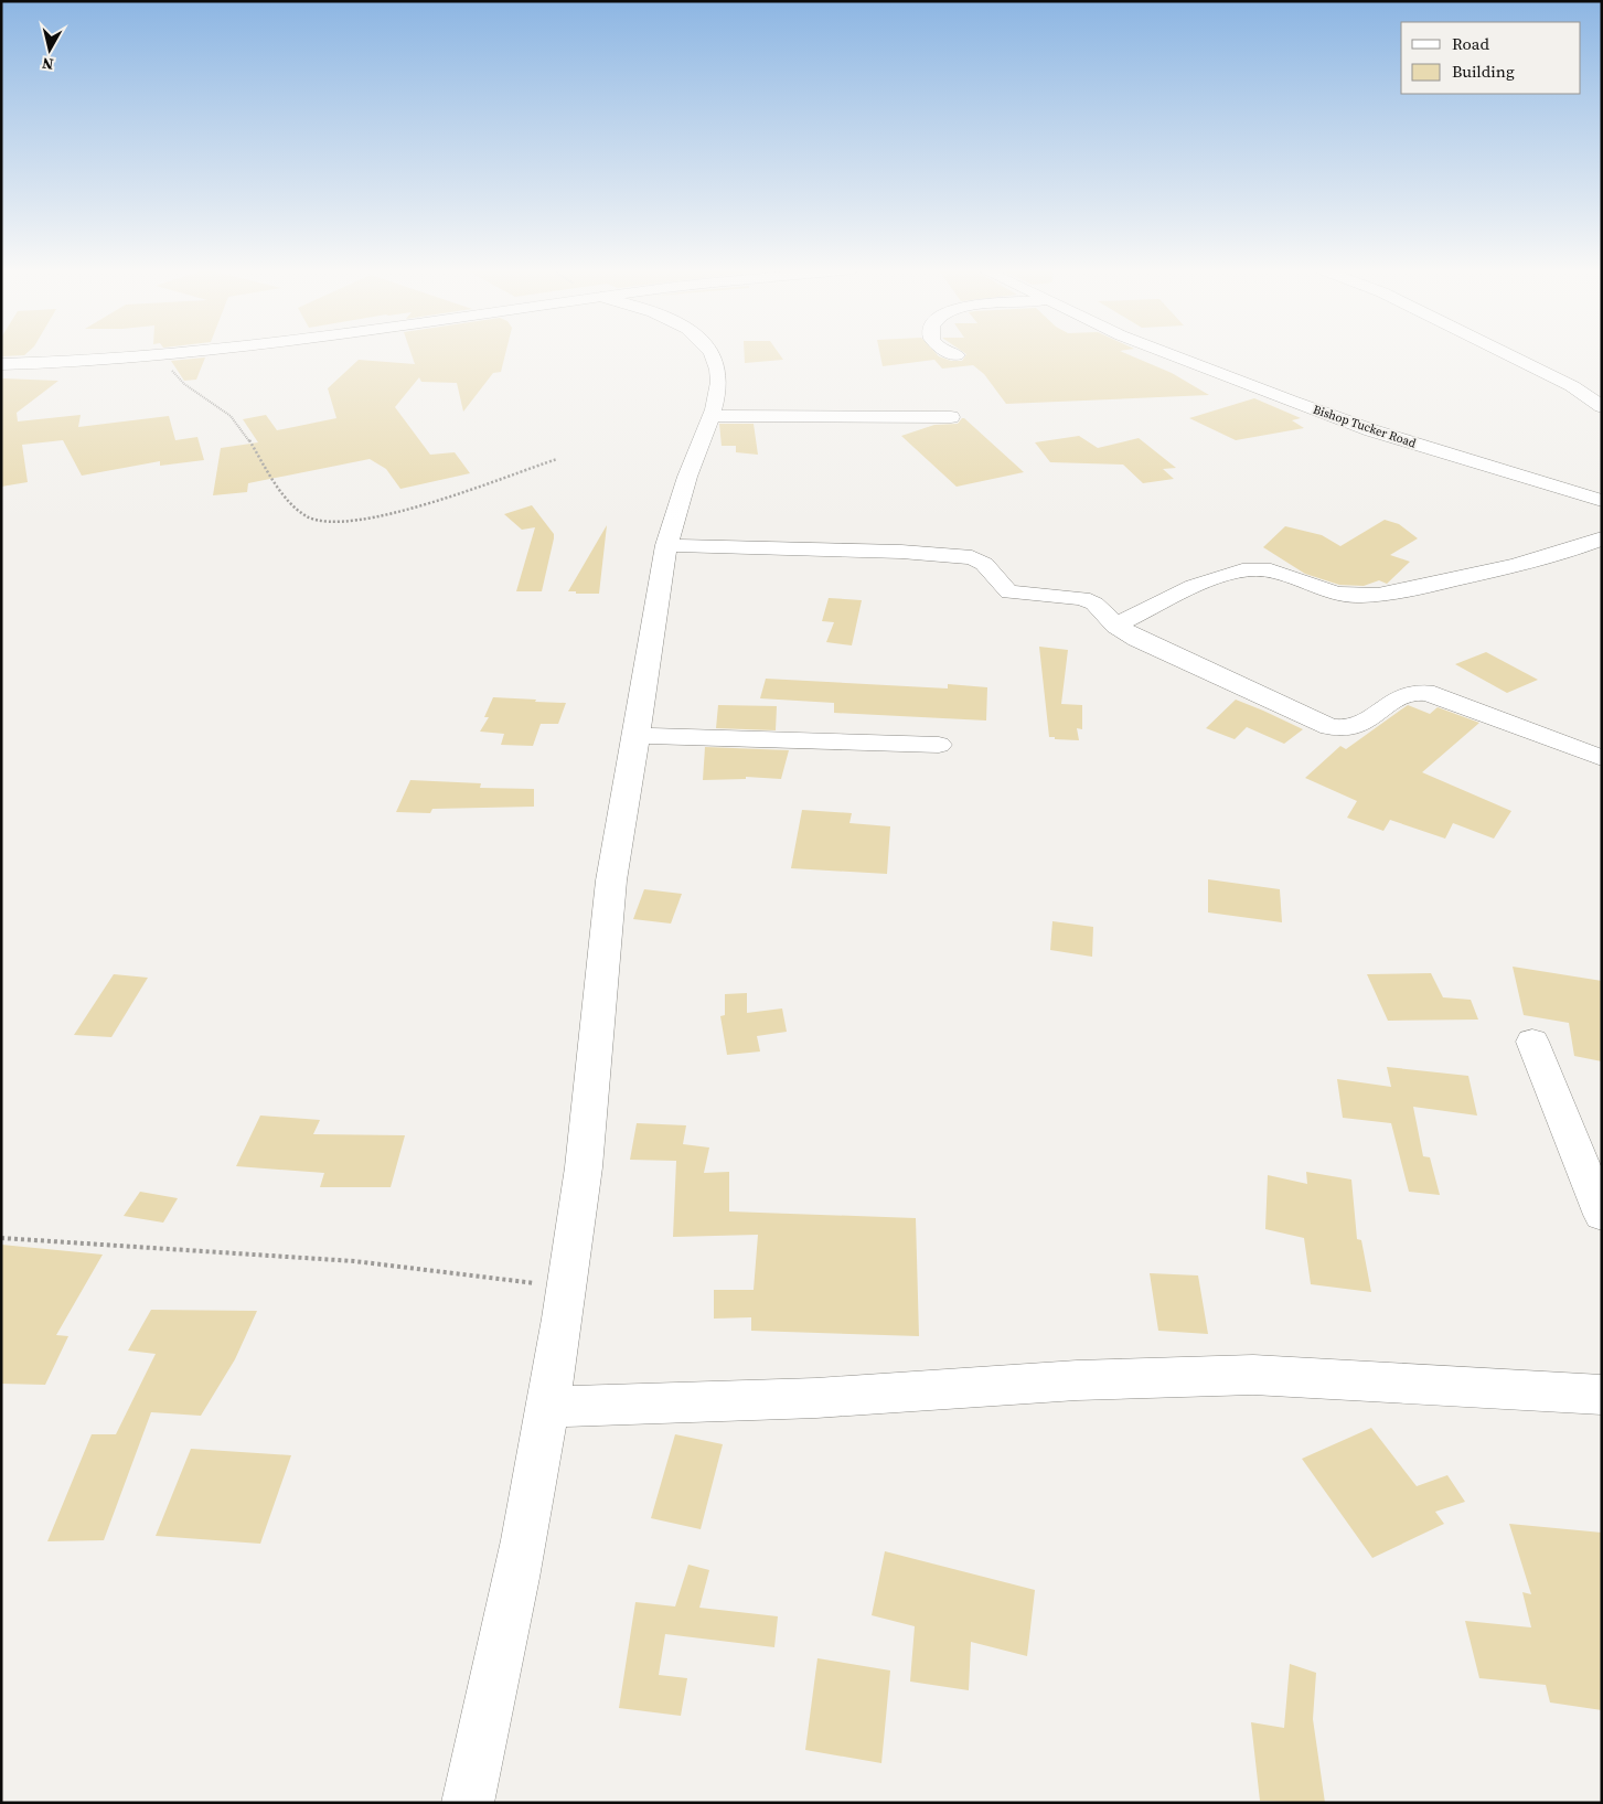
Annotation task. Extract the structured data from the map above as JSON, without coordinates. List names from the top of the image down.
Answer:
{
  "streets": {
    "street": ["Bishop Tucker Road"]
  },
  "legend": ["Road", "Building"],
  "north": "bottom"
}
